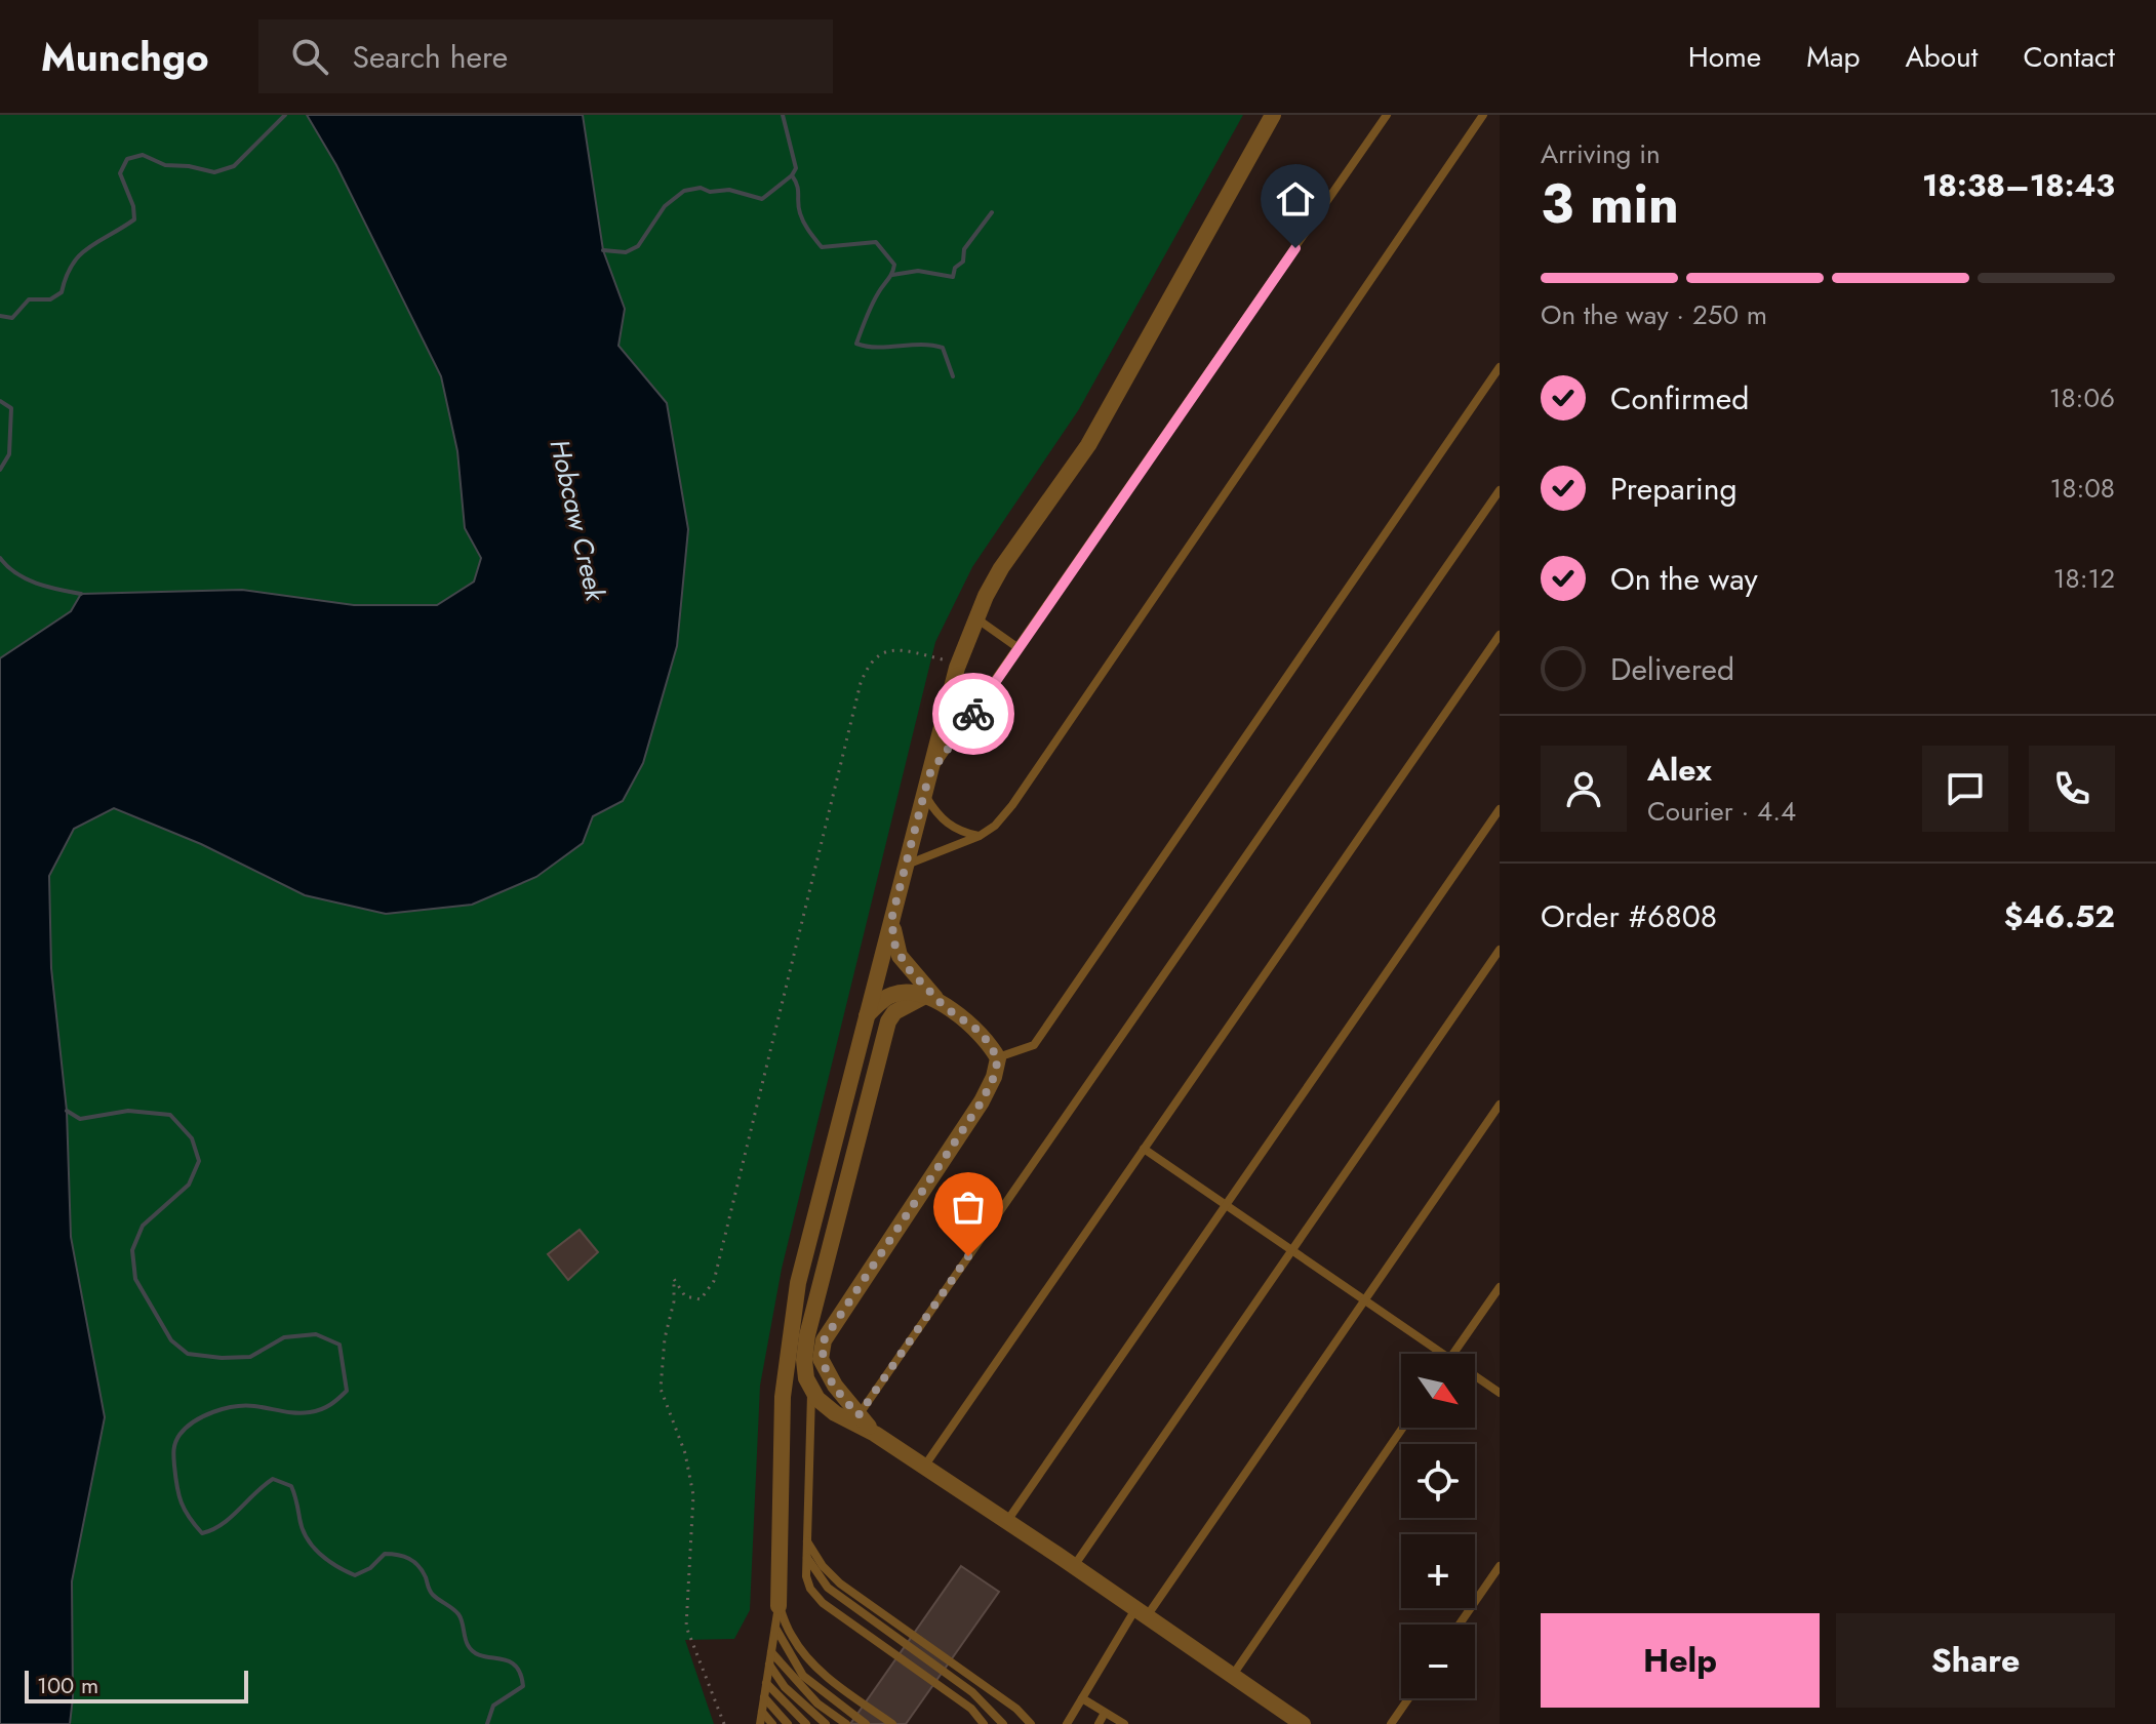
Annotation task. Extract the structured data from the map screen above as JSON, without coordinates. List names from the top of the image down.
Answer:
{
  "water": ["Hobcaw Creek"],
  "scale_bar": "100 m",
  "north": "bottom right",
  "page": {
    "header": "Munchgo",
    "search": "Search here",
    "nav": [
      "Home",
      "Map",
      "About",
      "Contact"
    ],
    "heading": ["3 min", "Arriving in", "18:38–18:43"],
    "panel": [
      "Alex",
      "Courier · 4.4",
      "Order #6808",
      "$46.52"
    ],
    "bar": "On the way · 250 m",
    "list": [
      ["Confirmed", "18:06"],
      ["Preparing", "18:08"],
      ["On the way", "18:12"],
      "Delivered"
    ],
    "map_buttons": ["+", "−"],
    "buttons": ["Help", "Share"],
    "scale": "100 m"
  }
}
